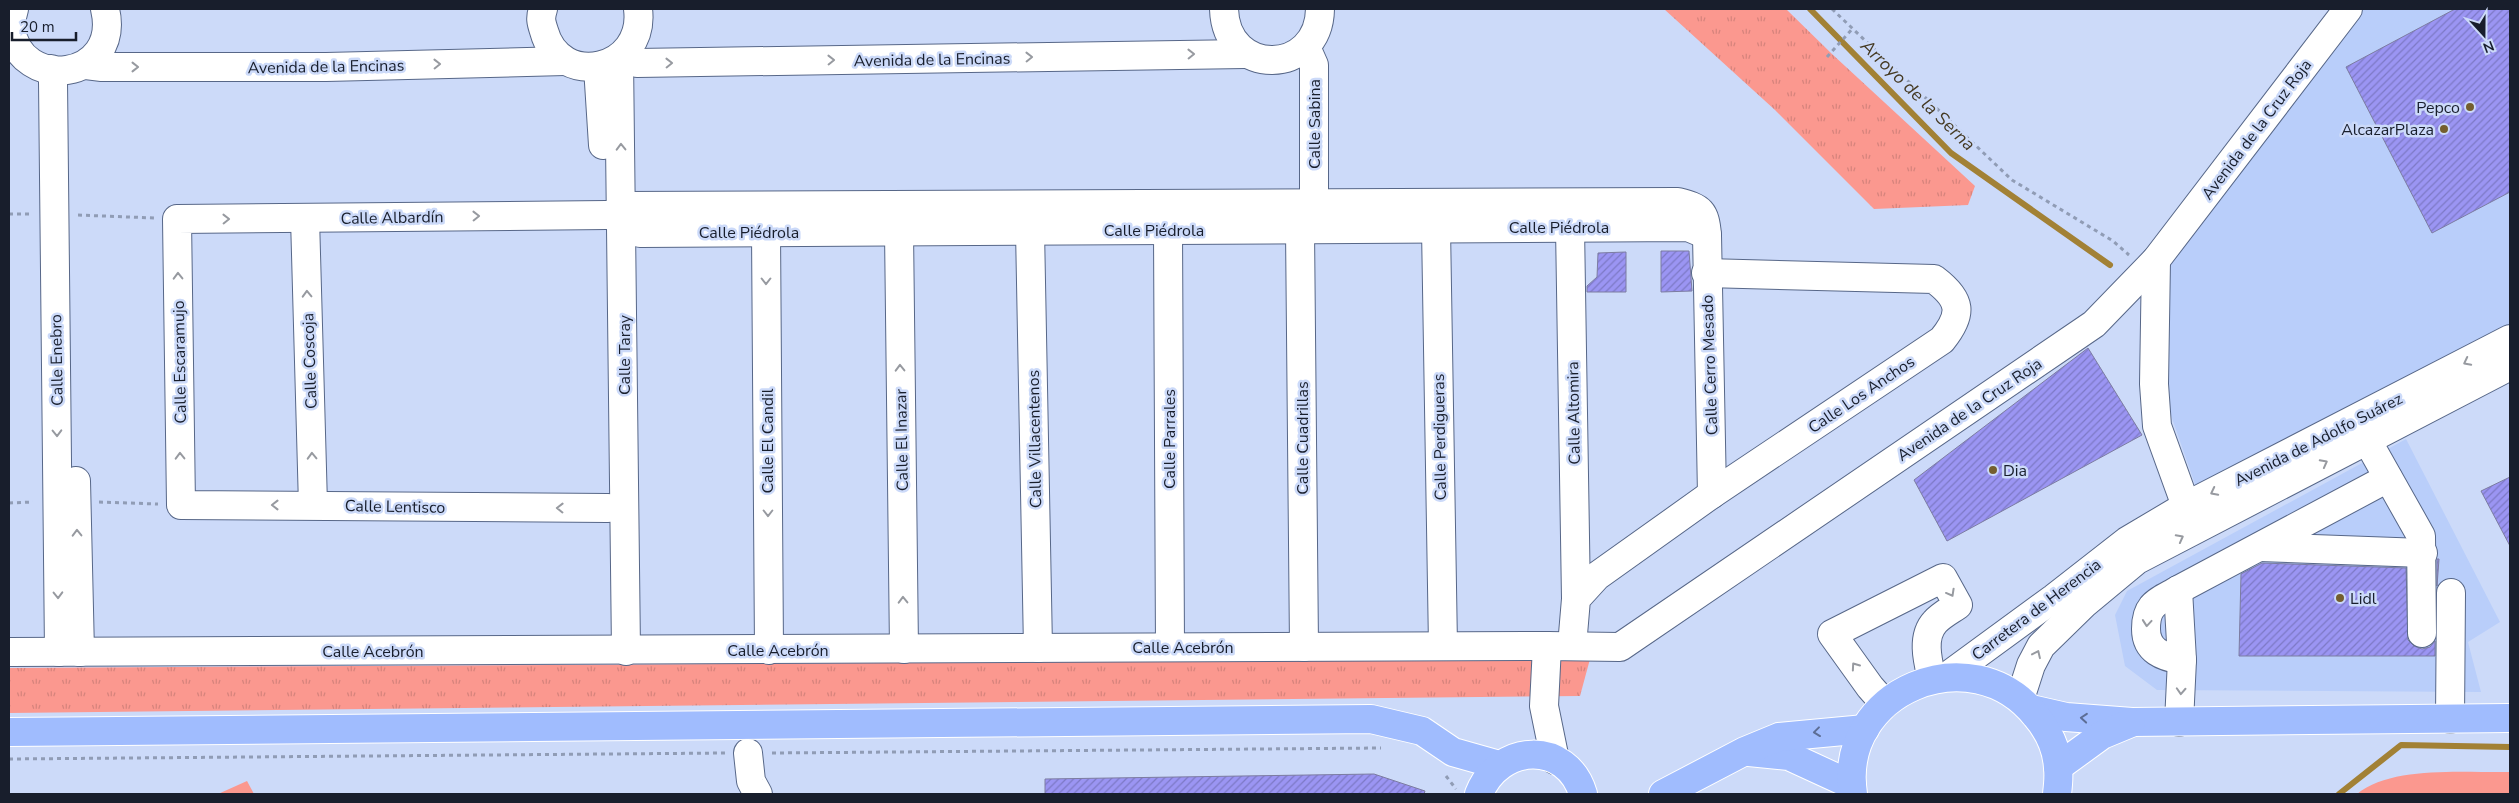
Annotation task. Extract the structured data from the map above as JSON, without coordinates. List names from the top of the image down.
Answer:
{
  "streets": {
    "street": [
      "Avenida de la Encinas",
      "Calle Sabina",
      "Avenida de la Cruz Roja",
      "Calle Albardín",
      "Calle Piédrola",
      "Calle Taray",
      "Calle Enebro",
      "Calle Coscoja",
      "Calle Escaramujo",
      "Calle Cerro Mesado",
      "Calle Los Anchos",
      "Calle Altomira",
      "Calle Perdigueras",
      "Calle Cuadrillas",
      "Calle Villacentenos",
      "Calle Parrales",
      "Avenida de Adolfo Suárez",
      "Calle El Inazar",
      "Calle El Candil",
      "Calle Lentisco",
      "Carretera de Herencia",
      "Calle Acebrón"
    ]
  },
  "crossings": [
    ["Avenida de la Encinas", "Calle Sabina"],
    ["Avenida de la Encinas", "Calle Taray"],
    ["Avenida de la Encinas", "Calle Enebro"],
    ["Calle Sabina", "Calle Albardín"],
    ["Calle Sabina", "Calle Cerro Mesado"],
    ["Avenida de la Cruz Roja", "Calle Acebrón"],
    ["Calle Albardín", "Calle Piédrola"],
    ["Calle Albardín", "Calle Taray"],
    ["Calle Albardín", "Calle Coscoja"],
    ["Calle Albardín", "Calle Escaramujo"],
    ["Calle Albardín", "Calle Cerro Mesado"],
    ["Calle Piédrola", "Calle Taray"],
    ["Calle Piédrola", "Calle Cerro Mesado"],
    ["Calle Piédrola", "Calle Altomira"],
    ["Calle Piédrola", "Calle Perdigueras"],
    ["Calle Piédrola", "Calle Cuadrillas"],
    ["Calle Piédrola", "Calle Villacentenos"],
    ["Calle Piédrola", "Calle Parrales"],
    ["Calle Piédrola", "Calle El Inazar"],
    ["Calle Piédrola", "Calle El Candil"],
    ["Calle Taray", "Calle Lentisco"],
    ["Calle Taray", "Calle Acebrón"],
    ["Calle Enebro", "Calle Acebrón"],
    ["Calle Coscoja", "Calle Lentisco"],
    ["Calle Escaramujo", "Calle Lentisco"],
    ["Calle Cerro Mesado", "Calle Los Anchos"],
    ["Calle Los Anchos", "Calle Altomira"],
    ["Calle Perdigueras", "Calle Acebrón"],
    ["Calle Cuadrillas", "Calle Acebrón"],
    ["Calle Villacentenos", "Calle Acebrón"],
    ["Calle Parrales", "Calle Acebrón"],
    ["Avenida de Adolfo Suárez", "Carretera de Herencia"],
    ["Calle El Inazar", "Calle Acebrón"],
    ["Calle El Candil", "Calle Acebrón"]
  ],
  "one_way": [
    "Avenida de la Encinas",
    "Calle Albardín",
    "Calle Coscoja",
    "Calle Escaramujo",
    "Calle El Inazar",
    "Calle El Candil",
    "Calle Lentisco"
  ],
  "water": ["Arroyo de la Serna"],
  "places": [
    "Pepco",
    "AlcazarPlaza",
    "Dia",
    "Lidl"
  ],
  "scale_bar": "20 m",
  "north": "bottom"
}
